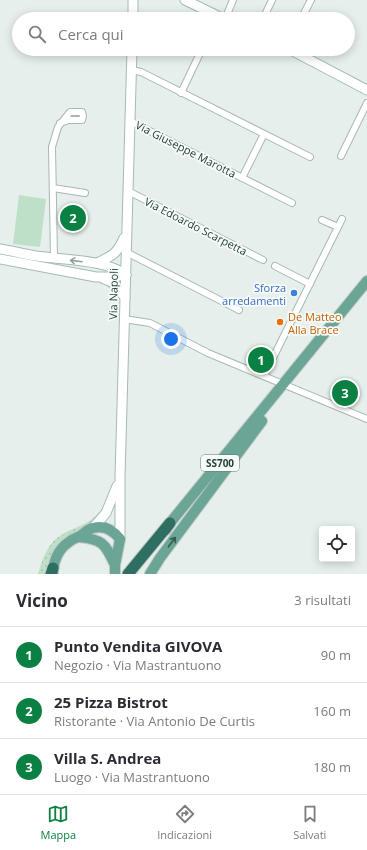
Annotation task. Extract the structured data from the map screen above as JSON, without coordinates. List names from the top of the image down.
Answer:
{
  "streets": {
    "highway": ["SS700"],
    "main road": ["Via Napoli"],
    "street": ["Via Giuseppe Marotta", "Via Edoardo Scarpetta"]
  },
  "crossings": [
    ["Via Giuseppe Marotta", "Via Napoli"],
    ["Via Edoardo Scarpetta", "Via Napoli"],
    ["Via Napoli", "SS700"]
  ],
  "places": ["Sforza arredamenti", "De Matteo Alla Brace"],
  "page": {
    "search": "Cerca qui",
    "pins": ["2", "1", "3"],
    "heading": ["Vicino", "3 risultati"],
    "list": [
      {
        "mark": "1",
        "name": "Punto Vendita GIVOVA",
        "note": "Negozio · Via Mastrantuono",
        "value": "90 m"
      },
      {
        "mark": "2",
        "name": "25 Pizza Bistrot",
        "note": "Ristorante · Via Antonio De Curtis",
        "value": "160 m"
      },
      {
        "mark": "3",
        "name": "Villa S. Andrea",
        "note": "Luogo · Via Mastrantuono",
        "value": "180 m"
      }
    ],
    "nav": ["Mappa", "Indicazioni", "Salvati"]
  }
}
